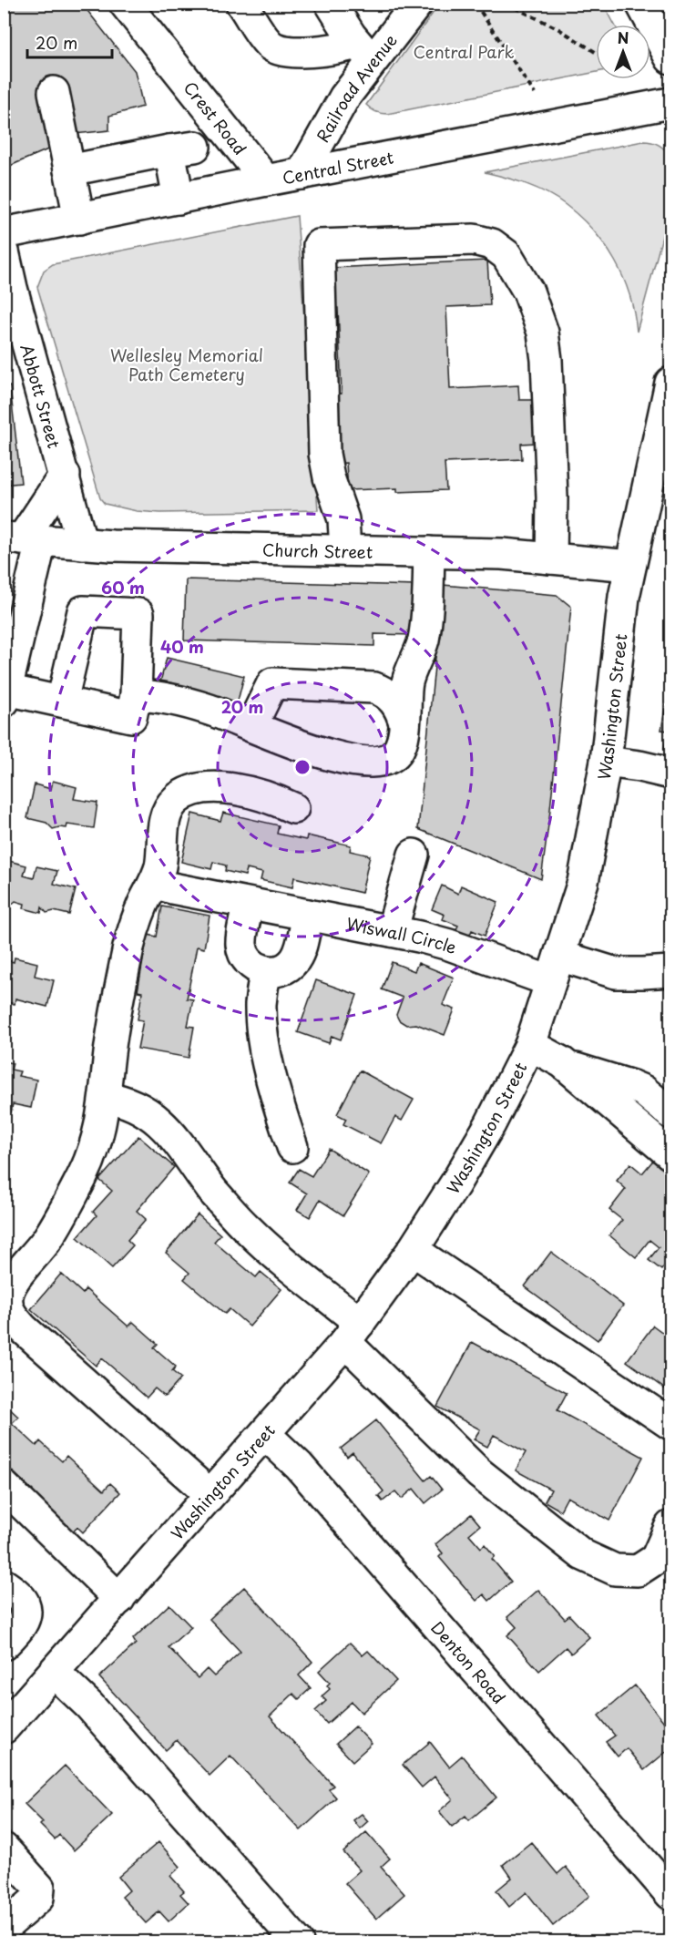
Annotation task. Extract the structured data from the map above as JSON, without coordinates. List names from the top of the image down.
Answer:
{
  "streets": {
    "street": [
      "Railroad Avenue",
      "Crest Road",
      "Central Street",
      "Abbott Street",
      "Church Street",
      "Washington Street",
      "Wiswall Circle",
      "Denton Road"
    ]
  },
  "crossings": [
    ["Railroad Avenue", "Central Street"],
    ["Crest Road", "Central Street"],
    ["Abbott Street", "Church Street"],
    ["Church Street", "Washington Street"],
    ["Washington Street", "Wiswall Circle"],
    ["Washington Street", "Denton Road"]
  ],
  "parks": ["Central Park", "Wellesley Memorial Path Cemetery"],
  "scale_bar": "20 m",
  "north": "top",
  "rings": ["60 m", "40 m", "20 m"]
}
